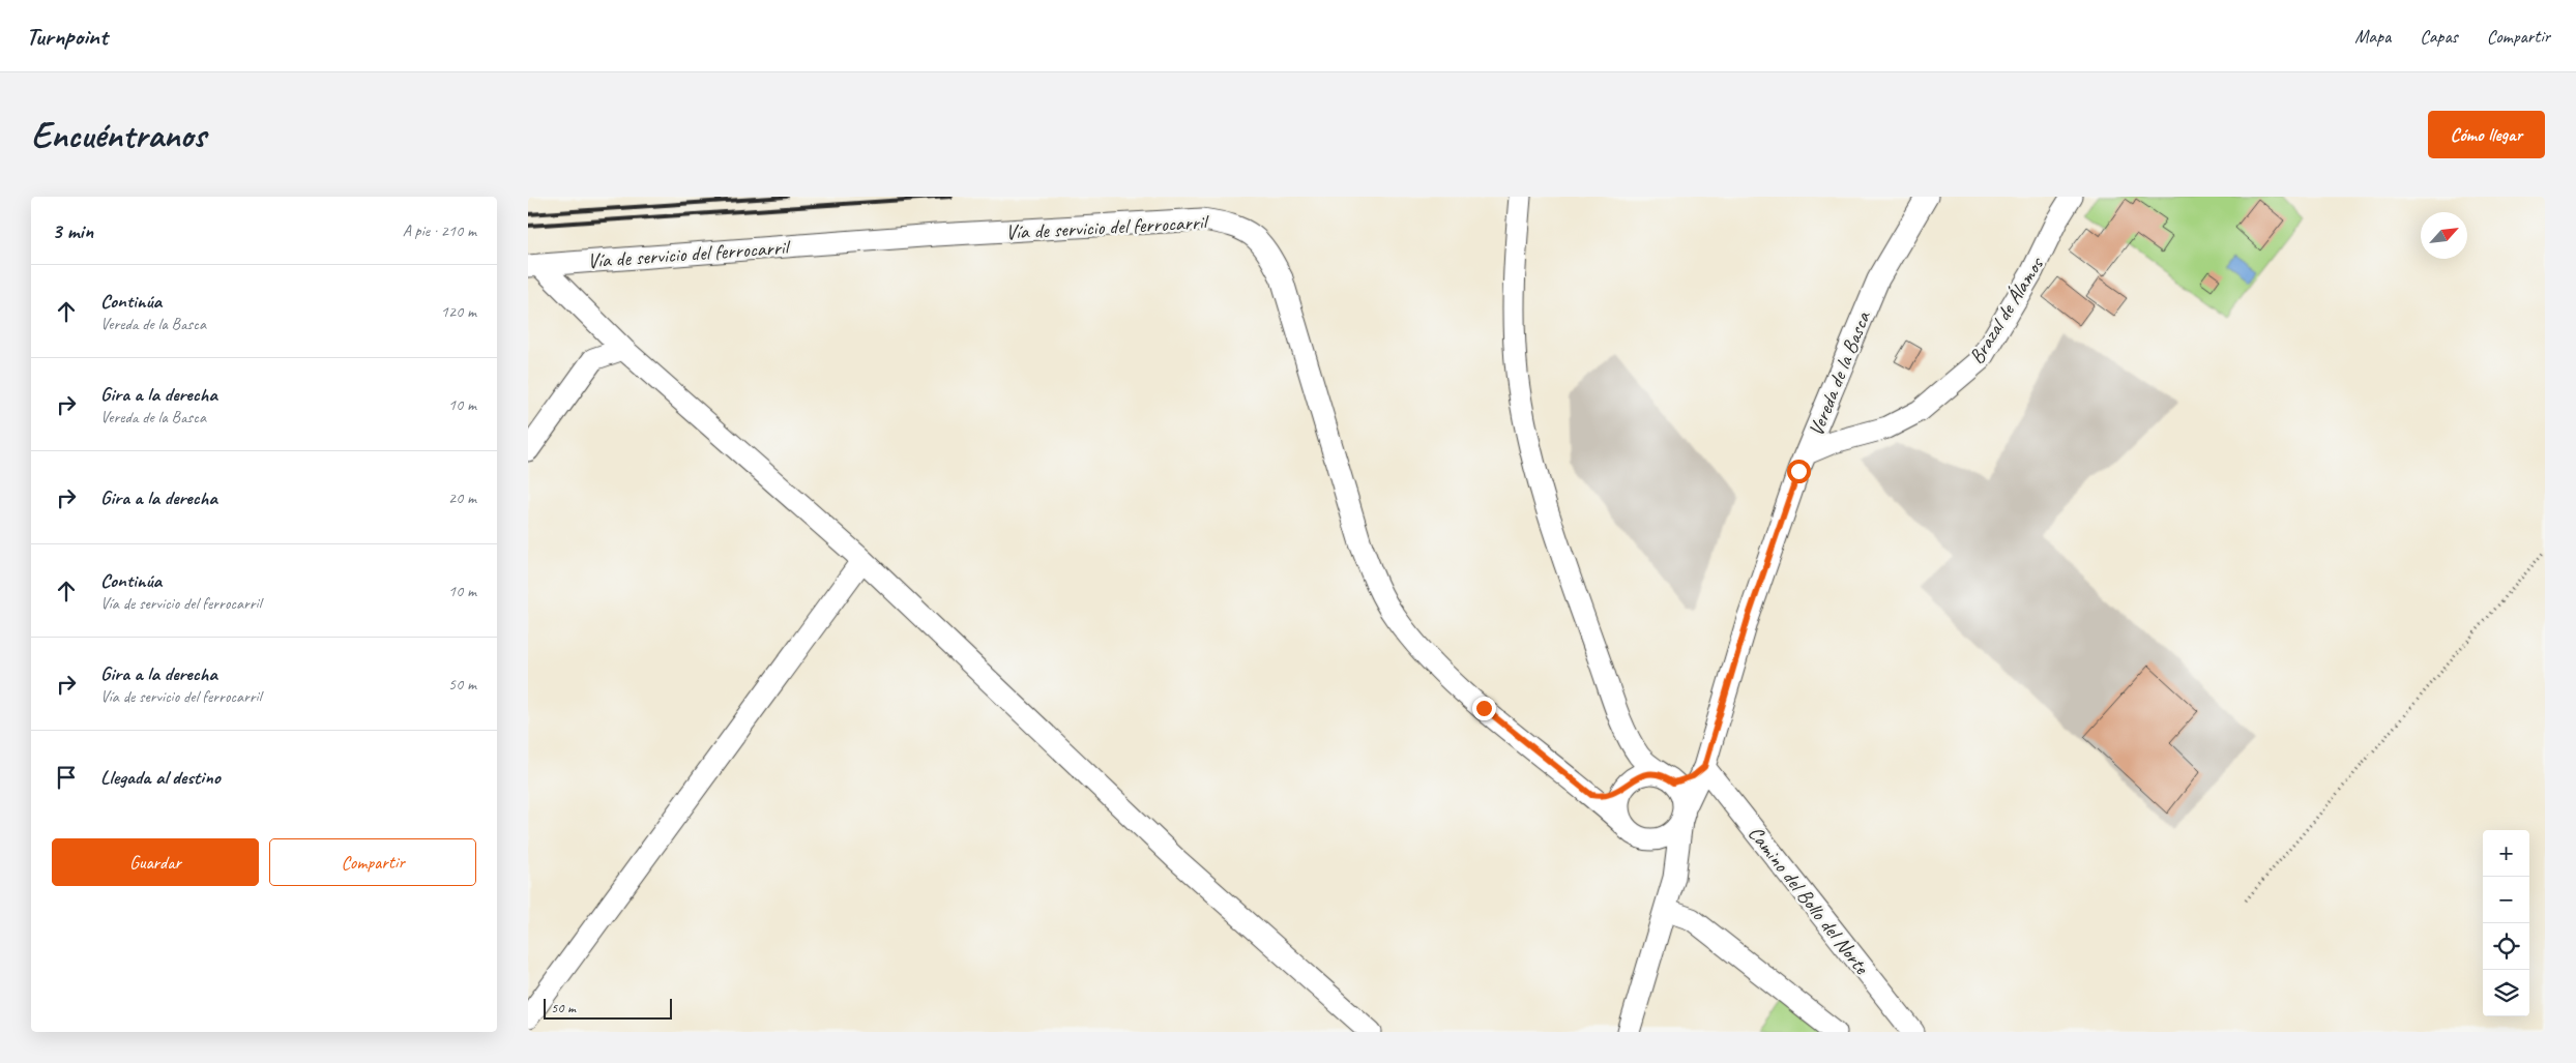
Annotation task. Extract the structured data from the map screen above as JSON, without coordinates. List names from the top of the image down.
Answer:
{
  "streets": {
    "street": [
      "Vía de servicio del ferrocarril",
      "Brazal de Álamos",
      "Vereda de la Basca",
      "Camino del Bollo del Norte"
    ]
  },
  "crossings": [
    ["Vía de servicio del ferrocarril", "Vereda de la Basca"],
    ["Brazal de Álamos", "Vereda de la Basca"],
    ["Vereda de la Basca", "Camino del Bollo del Norte"]
  ],
  "scale_bar": "50 m",
  "north": "top right",
  "page": {
    "header": "Turnpoint",
    "nav": ["Mapa", "Capas", "Compartir"],
    "buttons": [
      "Cómo llegar",
      ["Guardar", "Compartir"]
    ],
    "title": "Encuéntranos",
    "heading": ["3 min", "A pie · 210 m"],
    "list": [
      ["Continúa", "Vereda de la Basca", "120 m"],
      ["Gira a la derecha", "Vereda de la Basca", "10 m"],
      ["Gira a la derecha", "20 m"],
      ["Continúa", "Vía de servicio del ferrocarril", "10 m"],
      ["Gira a la derecha", "Vía de servicio del ferrocarril", "50 m"],
      "Llegada al destino"
    ],
    "map_buttons": ["+", "−"],
    "scale": "50 m"
  }
}
